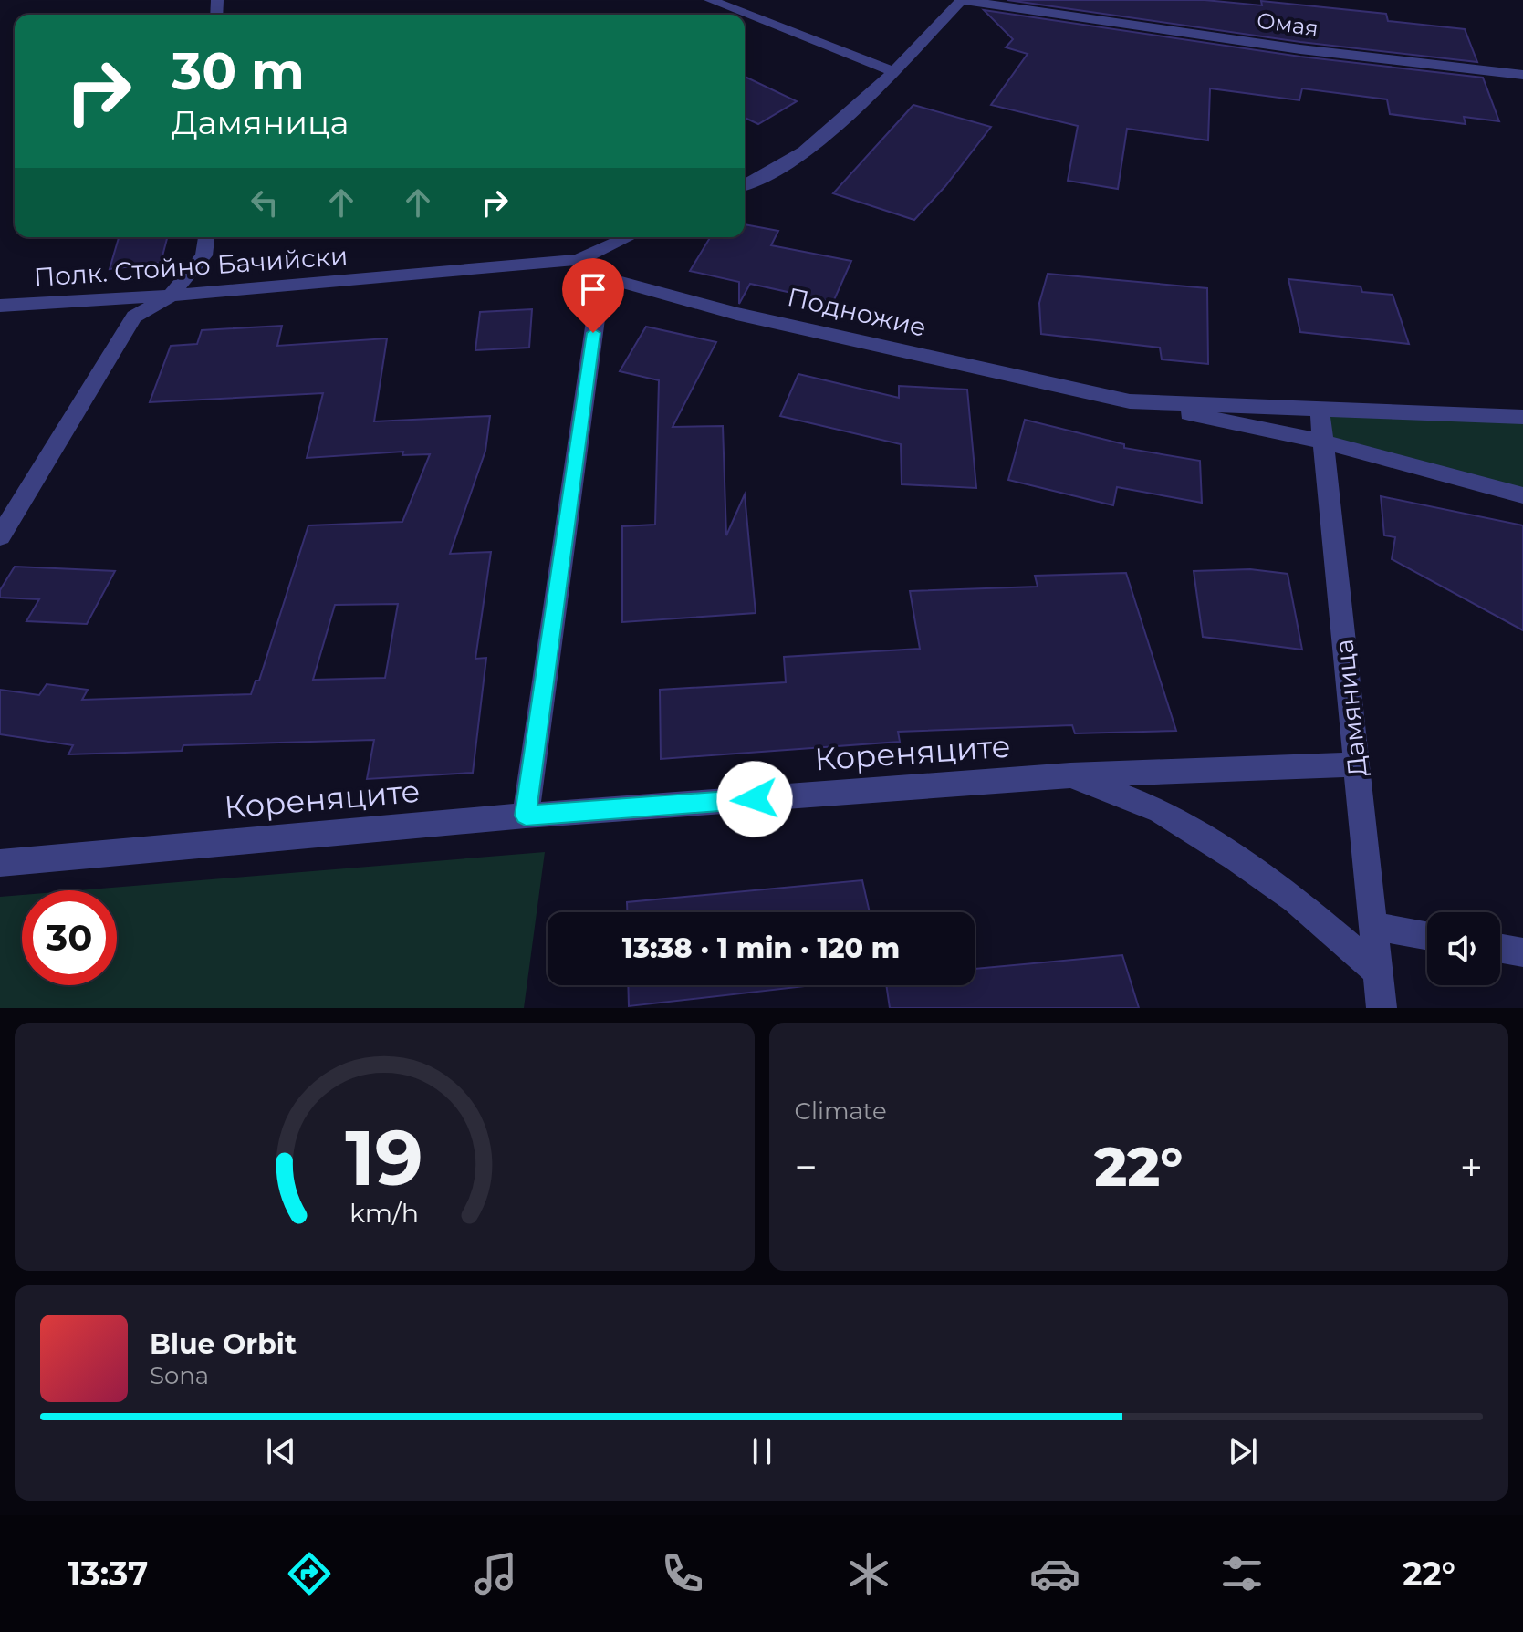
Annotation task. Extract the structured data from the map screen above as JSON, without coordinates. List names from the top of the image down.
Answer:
{
  "streets": {
    "street": [
      "Омая",
      "Полк. Стойно Бачийски",
      "Подножие",
      "Дамяница",
      "Кореняците"
    ]
  },
  "crossings": [
    ["Полк. Стойно Бачийски", "Подножие"],
    ["Подножие", "Дамяница"],
    ["Дамяница", "Кореняците"]
  ],
  "page": {
    "turn": ["30 m", "Дамяница"],
    "limit": "30",
    "trip": "13:38 · 1 min · 120 m",
    "tile": "Climate",
    "heat": ["−", "22°", "+"],
    "song": ["Blue Orbit", "Sona"],
    "tabs": ["13:37", "22°"],
    "gauge": ["19", "km/h"]
  }
}
